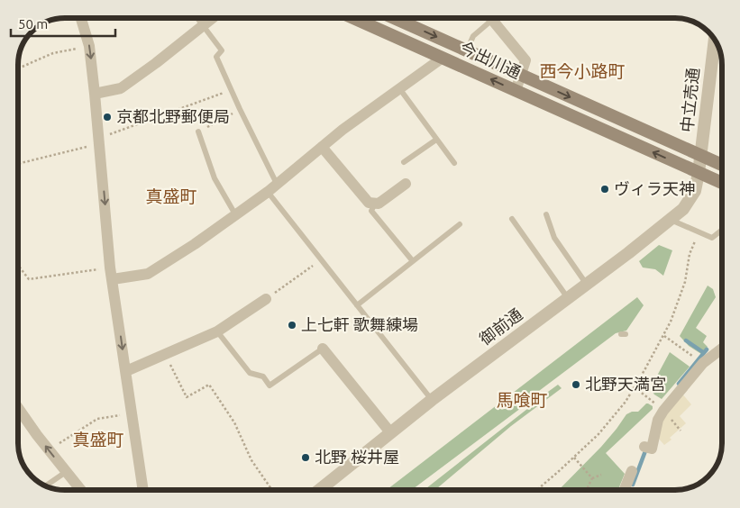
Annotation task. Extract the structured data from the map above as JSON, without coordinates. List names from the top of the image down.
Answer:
{
  "streets": {
    "main road": ["今出川通"],
    "street": ["中立売通", "御前通"]
  },
  "crossings": [
    ["今出川通", "中立売通"],
    ["今出川通", "御前通"],
    ["中立売通", "御前通"]
  ],
  "districts": [
    "西今小路町",
    "真盛町",
    "馬喰町",
    "真盛町"
  ],
  "places": [
    "京都北野郵便局",
    "ヴィラ天神",
    "上七軒 歌舞練場",
    "北野天満宮",
    "北野 桜井屋"
  ],
  "scale_bar": "50 m"
}
